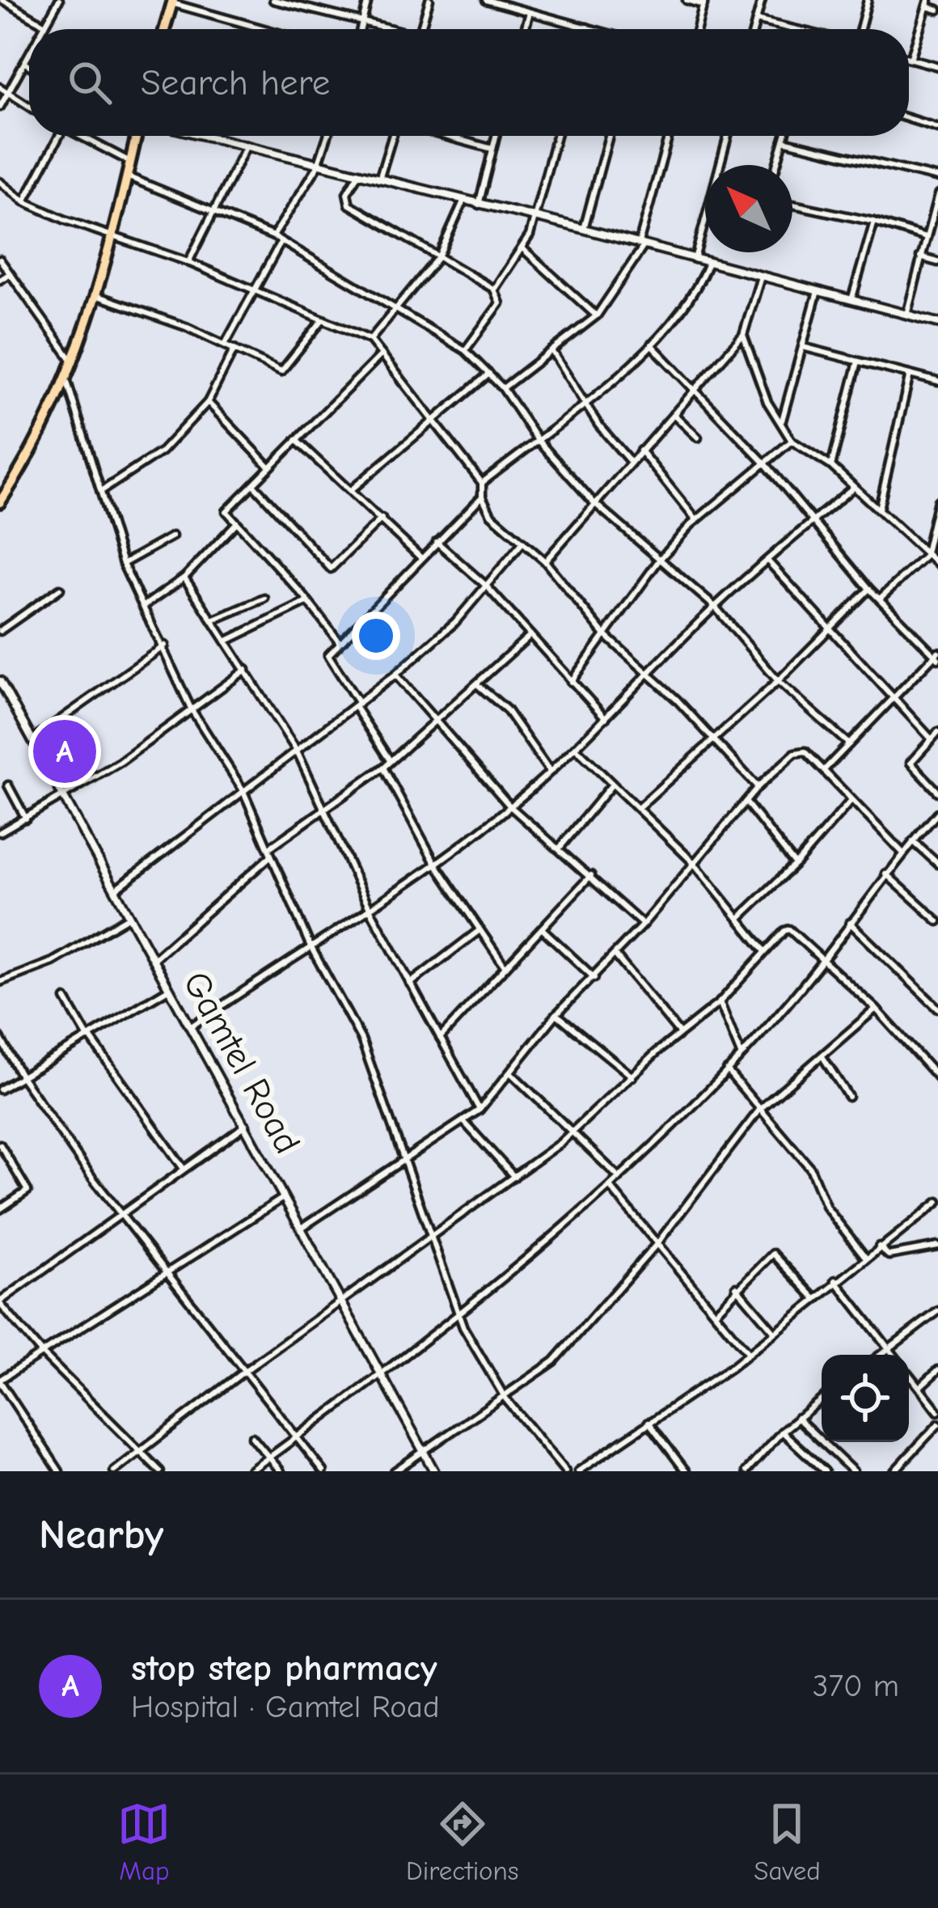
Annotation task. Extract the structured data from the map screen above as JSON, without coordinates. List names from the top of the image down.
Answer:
{
  "streets": {
    "street": ["Gamtel Road"]
  },
  "north": "top left",
  "page": {
    "search": "Search here",
    "pins": "A",
    "heading": "Nearby",
    "list": [
      {
        "mark": "A",
        "name": "stop step pharmacy",
        "note": "Hospital · Gamtel Road",
        "value": "370 m"
      }
    ],
    "nav": ["Map", "Directions", "Saved"]
  }
}
